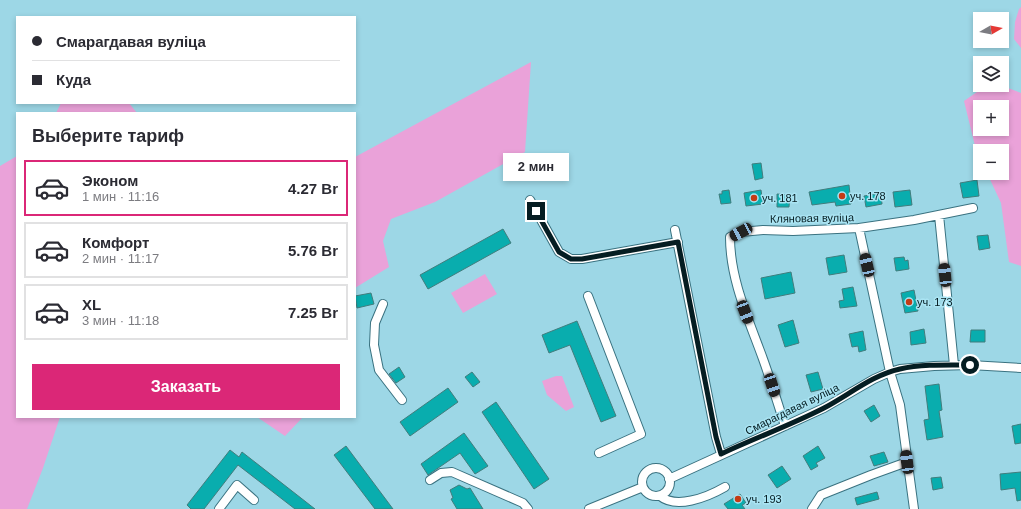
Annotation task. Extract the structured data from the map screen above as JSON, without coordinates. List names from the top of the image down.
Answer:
{
  "streets": {
    "street": ["Кляновая вуліца", "Смарагдавая вуліца"]
  },
  "crossings": [
    ["Кляновая вуліца", "Смарагдавая вуліца"]
  ],
  "places": [
    "уч. 178",
    "уч. 181",
    "уч. 173",
    "уч. 193"
  ],
  "north": "right",
  "page": {
    "map_buttons": ["+", "−"],
    "banner": ["Смарагдавая вуліца", "Куда"],
    "heading": "Выберите тариф",
    "bubble": "2 мин",
    "list": [
      {
        "name": "Эконом",
        "note": "1 мин · 11:16",
        "value": "4.27 Br"
      },
      {
        "name": "Комфорт",
        "note": "2 мин · 11:17",
        "value": "5.76 Br"
      },
      {
        "name": "XL",
        "note": "3 мин · 11:18",
        "value": "7.25 Br"
      }
    ],
    "buttons": "Заказать"
  }
}
